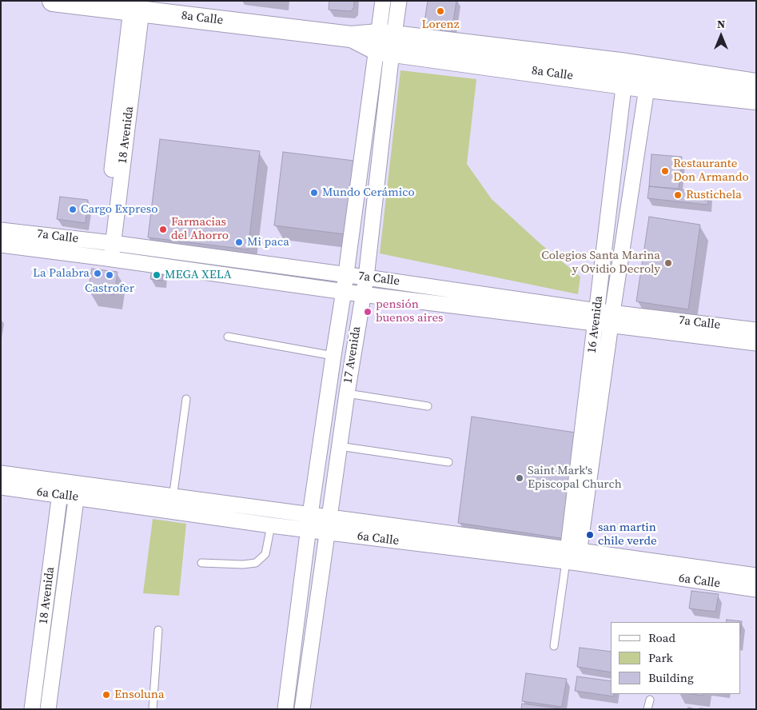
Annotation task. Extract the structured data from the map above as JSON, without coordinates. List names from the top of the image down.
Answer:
{
  "streets": {
    "main road": ["8a Calle"],
    "street": [
      "18 Avenida",
      "7a Calle",
      "16 Avenida",
      "17 Avenida",
      "6a Calle"
    ]
  },
  "crossings": [
    ["8a Calle", "18 Avenida"],
    ["8a Calle", "16 Avenida"],
    ["8a Calle", "17 Avenida"],
    ["18 Avenida", "7a Calle"],
    ["18 Avenida", "6a Calle"],
    ["7a Calle", "16 Avenida"],
    ["7a Calle", "17 Avenida"],
    ["16 Avenida", "6a Calle"],
    ["17 Avenida", "6a Calle"]
  ],
  "places": [
    "Lorenz",
    "Restaurante Don Armando",
    "Mundo Cerámico",
    "Rustichela",
    "Cargo Expreso",
    "Farmacias del Ahorro",
    "Mi paca",
    "Colegios Santa Marina y Ovidio Decroly",
    "La Palabra",
    "Castrofer",
    "MEGA XELA",
    "pensión buenos aires",
    "Saint Mark's Episcopal Church",
    "san martin chile verde",
    "Ensoluna"
  ],
  "legend": ["Road", "Park", "Building"],
  "north": "top"
}
